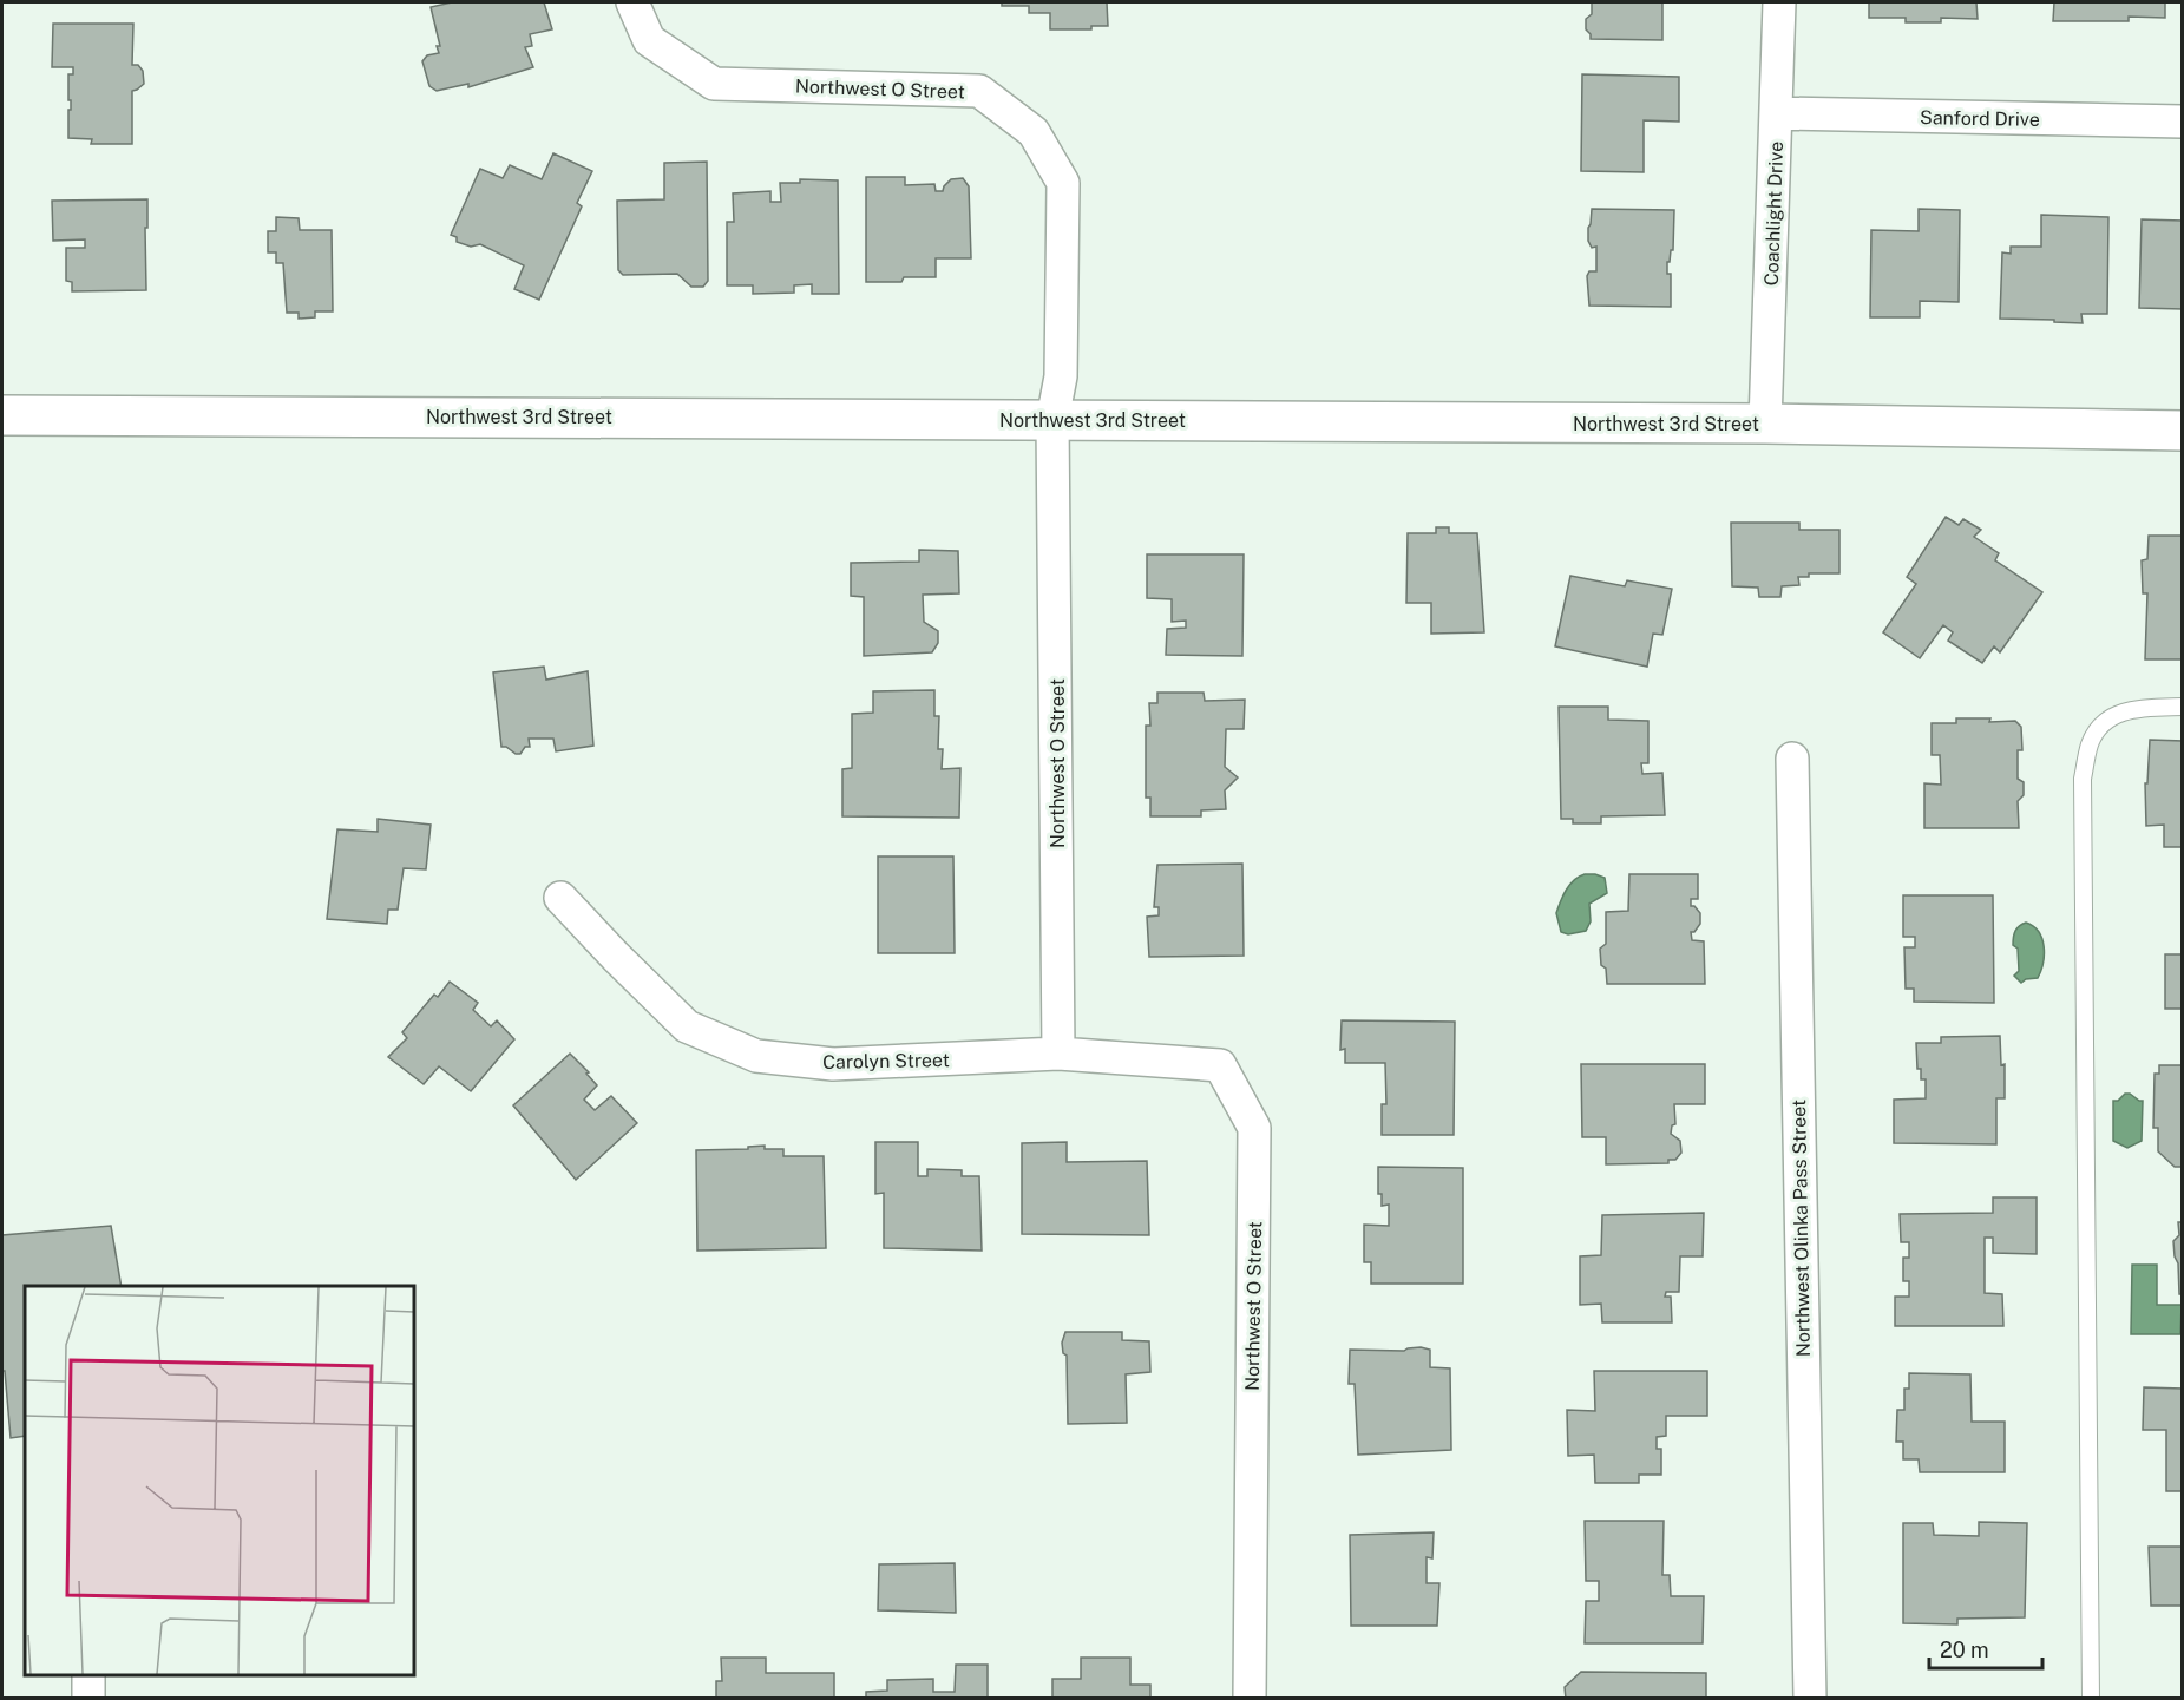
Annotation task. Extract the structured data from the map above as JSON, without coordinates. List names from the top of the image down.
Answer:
{
  "streets": {
    "street": [
      "Northwest O Street",
      "Sanford Drive",
      "Coachlight Drive",
      "Northwest 3rd Street",
      "Carolyn Street",
      "Northwest Olinka Pass Street"
    ]
  },
  "crossings": [
    ["Northwest O Street", "Northwest 3rd Street"],
    ["Northwest O Street", "Carolyn Street"],
    ["Sanford Drive", "Coachlight Drive"],
    ["Coachlight Drive", "Northwest 3rd Street"]
  ],
  "scale_bar": "20 m"
}
